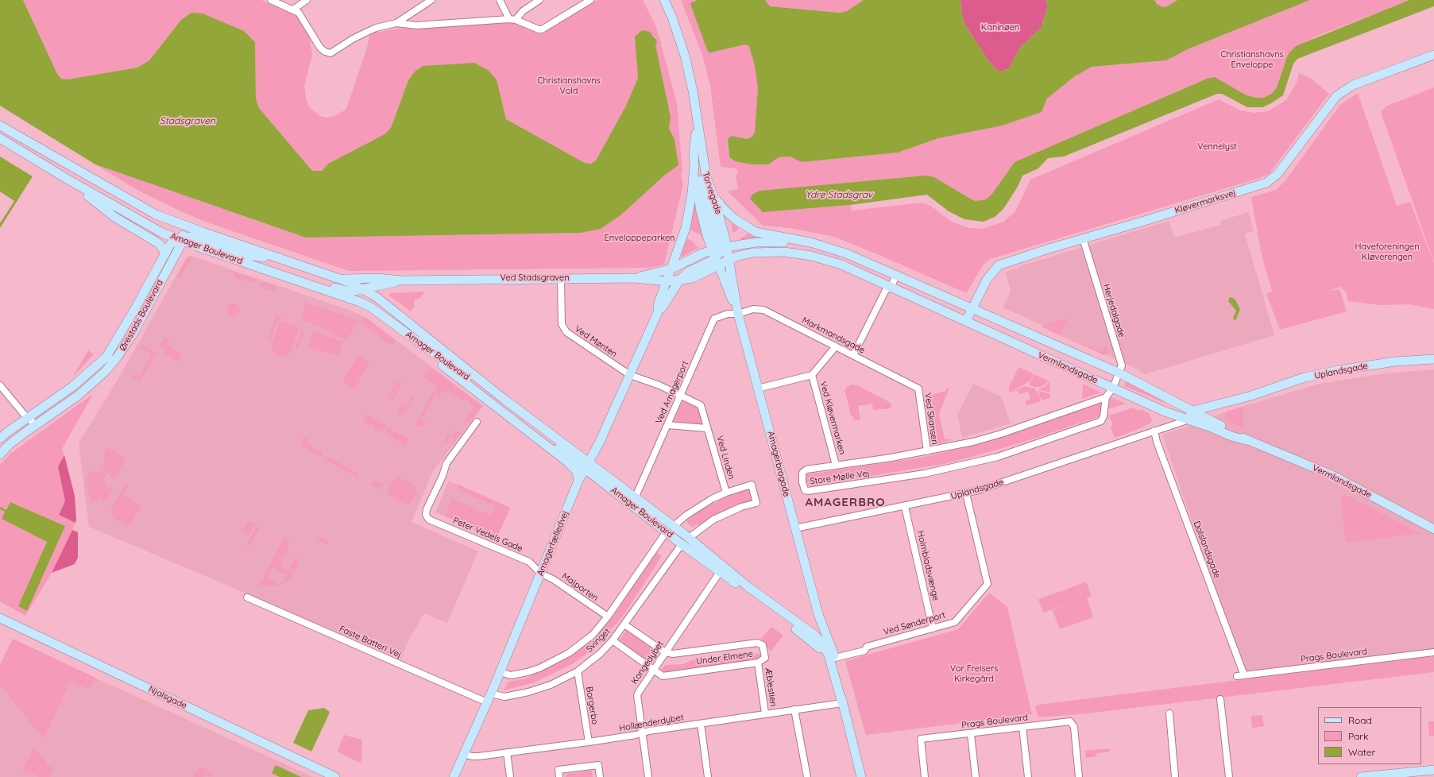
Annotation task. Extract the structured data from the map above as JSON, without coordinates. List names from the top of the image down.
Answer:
{
  "streets": {
    "street": [
      "Torvegade",
      "Kløvermarksvej",
      "Amager Boulevard",
      "Ved Stadsgraven",
      "Herjedalgade",
      "Ørestads Boulevard",
      "Markmandsgade",
      "Ved Mønten",
      "Vermlandsgade",
      "Uplandsgade",
      "Ved Amagerport",
      "Ved Kløvermarken",
      "Ved Skansen",
      "Ved Linden",
      "Amagerbrogade",
      "Store Mølle Vej",
      "Peter Vedels Gade",
      "Amagerfælledvej",
      "Dalslandsgade",
      "Holmbladsvænge",
      "Majporten",
      "Ved Sønderport",
      "Svinget",
      "Faste Batteri Vej",
      "Prags Boulevard",
      "Under Elmene",
      "Kongedybet",
      "Æblestien",
      "Njalsgade",
      "Borgerbo",
      "Hollænderdybet"
    ]
  },
  "crossings": [
    ["Torvegade", "Ved Stadsgraven"],
    ["Torvegade", "Vermlandsgade"],
    ["Torvegade", "Amagerbrogade"],
    ["Torvegade", "Amagerfælledvej"],
    ["Kløvermarksvej", "Herjedalgade"],
    ["Kløvermarksvej", "Vermlandsgade"],
    ["Amager Boulevard", "Ved Stadsgraven"],
    ["Amager Boulevard", "Ørestads Boulevard"],
    ["Amager Boulevard", "Ved Amagerport"],
    ["Amager Boulevard", "Amagerbrogade"],
    ["Amager Boulevard", "Amagerfælledvej"],
    ["Amager Boulevard", "Svinget"],
    ["Amager Boulevard", "Kongedybet"],
    ["Ved Stadsgraven", "Ved Mønten"],
    ["Ved Stadsgraven", "Vermlandsgade"],
    ["Ved Stadsgraven", "Amagerbrogade"],
    ["Ved Stadsgraven", "Amagerfælledvej"],
    ["Herjedalgade", "Vermlandsgade"],
    ["Markmandsgade", "Ved Amagerport"],
    ["Markmandsgade", "Ved Skansen"],
    ["Markmandsgade", "Amagerbrogade"],
    ["Ved Mønten", "Ved Linden"],
    ["Ved Mønten", "Amagerfælledvej"],
    ["Vermlandsgade", "Uplandsgade"],
    ["Vermlandsgade", "Amagerbrogade"],
    ["Uplandsgade", "Amagerbrogade"],
    ["Uplandsgade", "Dalslandsgade"],
    ["Uplandsgade", "Holmbladsvænge"],
    ["Uplandsgade", "Ved Sønderport"],
    ["Ved Amagerport", "Ved Linden"],
    ["Ved Amagerport", "Amagerbrogade"],
    ["Ved Kløvermarken", "Store Mølle Vej"],
    ["Ved Skansen", "Store Mølle Vej"],
    ["Ved Linden", "Amagerfælledvej"],
    ["Amagerbrogade", "Ved Sønderport"],
    ["Amagerbrogade", "Hollænderdybet"],
    ["Peter Vedels Gade", "Amagerfælledvej"],
    ["Peter Vedels Gade", "Majporten"],
    ["Amagerfælledvej", "Majporten"],
    ["Amagerfælledvej", "Svinget"],
    ["Amagerfælledvej", "Faste Batteri Vej"],
    ["Amagerfælledvej", "Hollænderdybet"],
    ["Dalslandsgade", "Prags Boulevard"],
    ["Holmbladsvænge", "Ved Sønderport"],
    ["Majporten", "Svinget"],
    ["Svinget", "Under Elmene"],
    ["Svinget", "Borgerbo"],
    ["Under Elmene", "Kongedybet"],
    ["Under Elmene", "Æblestien"],
    ["Kongedybet", "Hollænderdybet"],
    ["Æblestien", "Hollænderdybet"],
    ["Borgerbo", "Hollænderdybet"]
  ],
  "districts": ["AMAGERBRO"],
  "water": ["Stadsgraven", "Ydre Stadsgrav"],
  "parks": [
    "Kaninøen",
    "Christianshavns Enveloppe",
    "Christianshavns Vold",
    "Vennelyst",
    "Enveloppeparken",
    "Haveforeningen Kløverengen",
    "Vor Frelsers Kirkegård"
  ],
  "legend": ["Road", "Park", "Water"]
}
